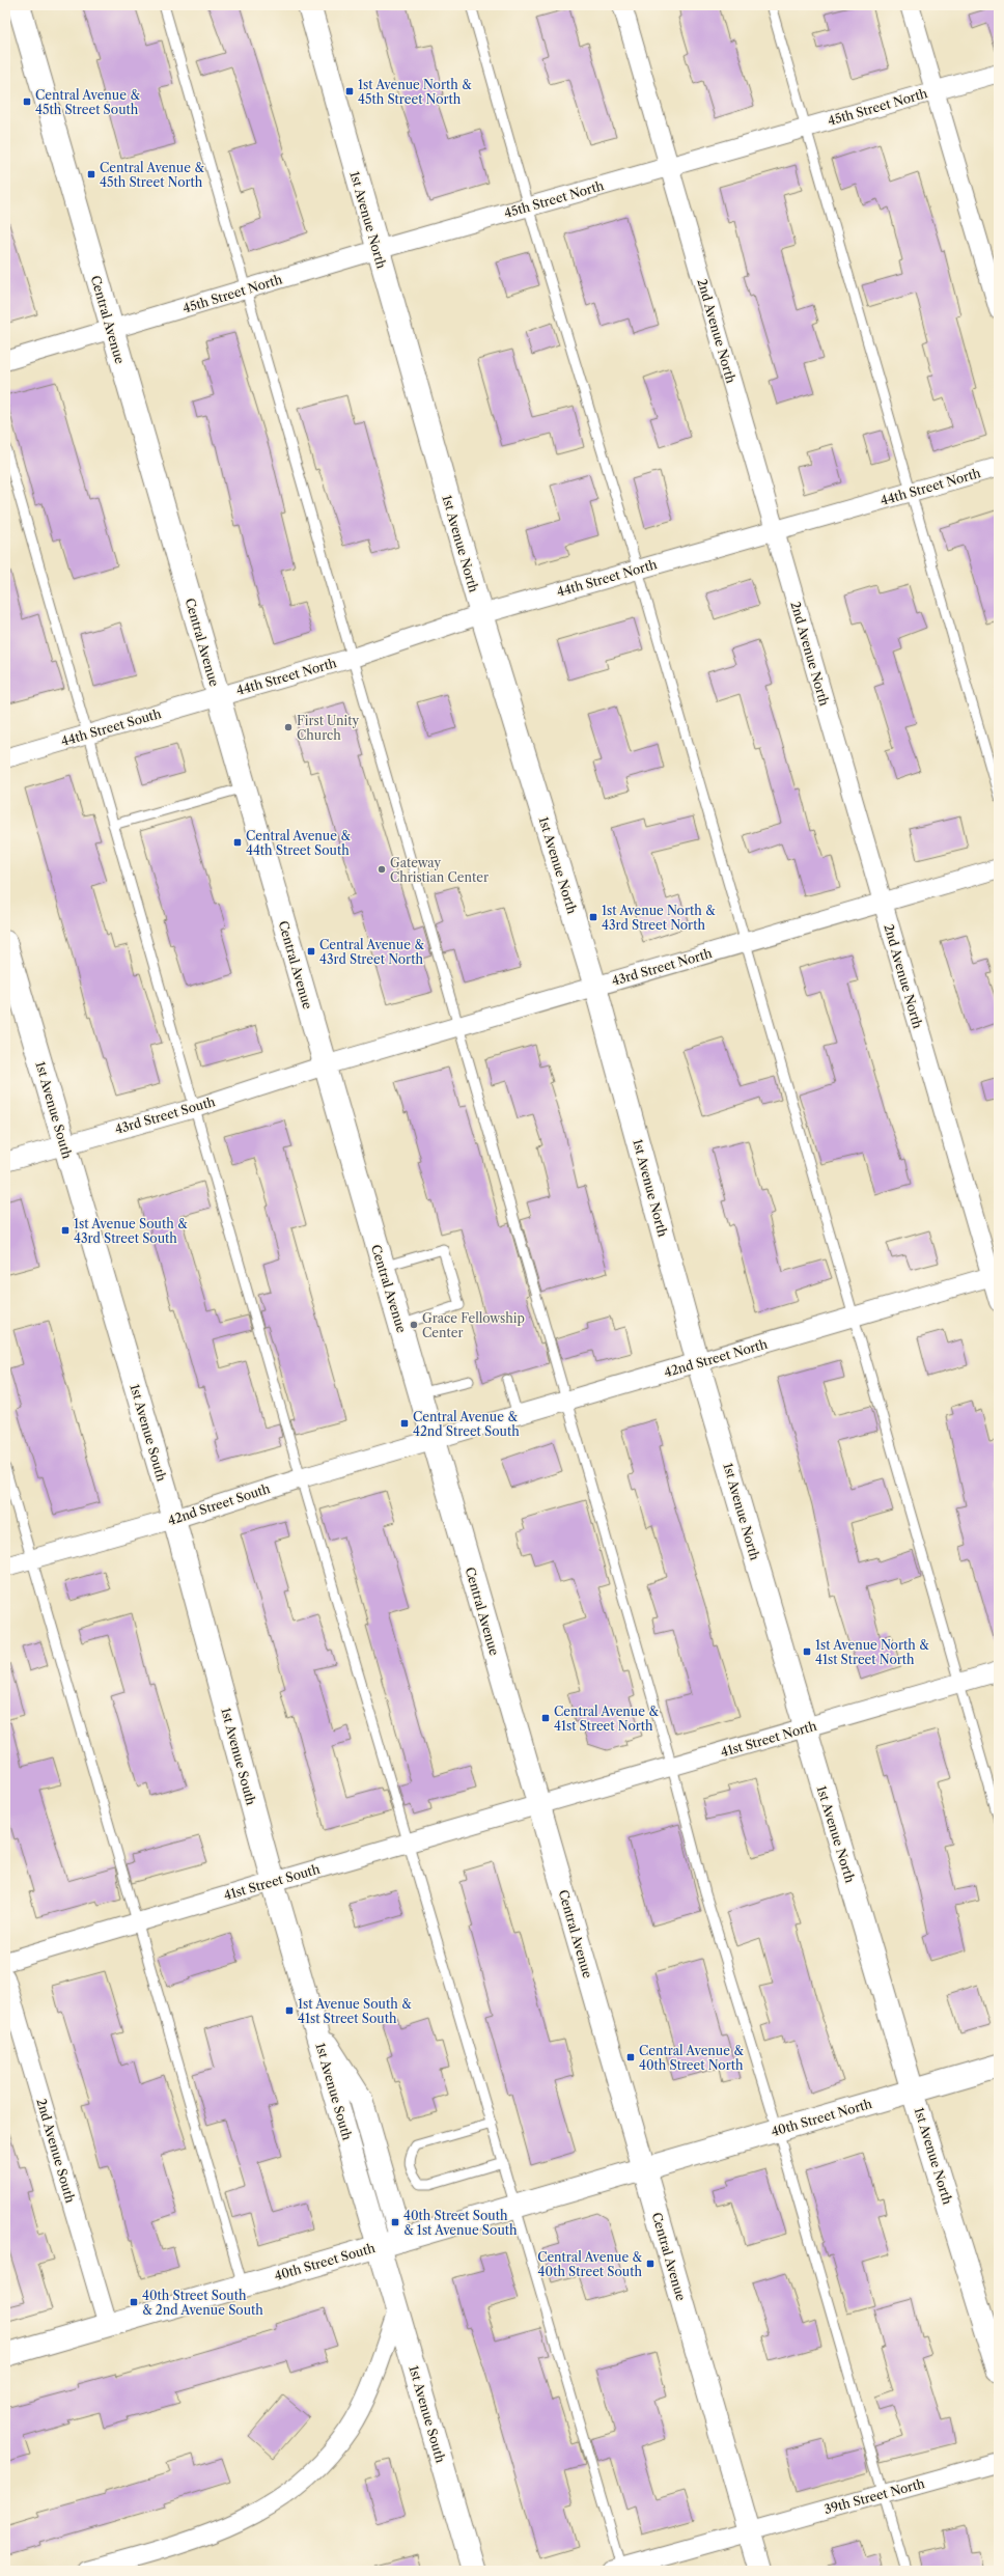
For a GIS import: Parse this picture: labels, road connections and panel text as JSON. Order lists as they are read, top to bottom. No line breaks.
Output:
{"streets":{"main road":["1st Avenue North","Central Avenue","1st Avenue South","40th Street North","40th Street South"],"street":["45th Street North","2nd Avenue North","44th Street North","44th Street South","43rd Street North","43rd Street South","42nd Street North","42nd Street South","41st Street North","41st Street South","2nd Avenue South","39th Street North"]},"crossings":[["45th Street North","1st Avenue North"],["45th Street North","Central Avenue"],["45th Street North","2nd Avenue North"],["1st Avenue North","44th Street North"],["1st Avenue North","43rd Street North"],["1st Avenue North","42nd Street North"],["1st Avenue North","41st Street North"],["1st Avenue North","40th Street North"],["Central Avenue","44th Street North"],["Central Avenue","44th Street South"],["Central Avenue","43rd Street North"],["Central Avenue","43rd Street South"],["Central Avenue","42nd Street North"],["Central Avenue","42nd Street South"],["Central Avenue","41st Street North"],["Central Avenue","41st Street South"],["Central Avenue","40th Street North"],["Central Avenue","40th Street South"],["Central Avenue","39th Street North"],["2nd Avenue North","44th Street North"],["2nd Avenue North","43rd Street North"],["2nd Avenue North","42nd Street North"],["44th Street North","44th Street South"],["43rd Street North","43rd Street South"],["1st Avenue South","43rd Street South"],["1st Avenue South","42nd Street South"],["1st Avenue South","41st Street South"],["1st Avenue South","40th Street South"],["42nd Street North","42nd Street South"],["41st Street North","41st Street South"],["40th Street North","40th Street South"],["2nd Avenue South","40th Street South"]],"places":{"transit":["1st Avenue North & 45th Street North","Central Avenue & 45th Street South","Central Avenue & 45th Street North","Central Avenue & 44th Street South","1st Avenue North & 43rd Street North","Central Avenue & 43rd Street North","1st Avenue South & 43rd Street South","Central Avenue & 42nd Street South","1st Avenue North & 41st Street North","Central Avenue & 41st Street North","1st Avenue South & 41st Street South","Central Avenue & 40th Street North","40th Street South & 1st Avenue South","Central Avenue & 40th Street South","40th Street South & 2nd Avenue South"],"other":["First Unity Church","Gateway Christian Center","Grace Fellowship Center"]}}
